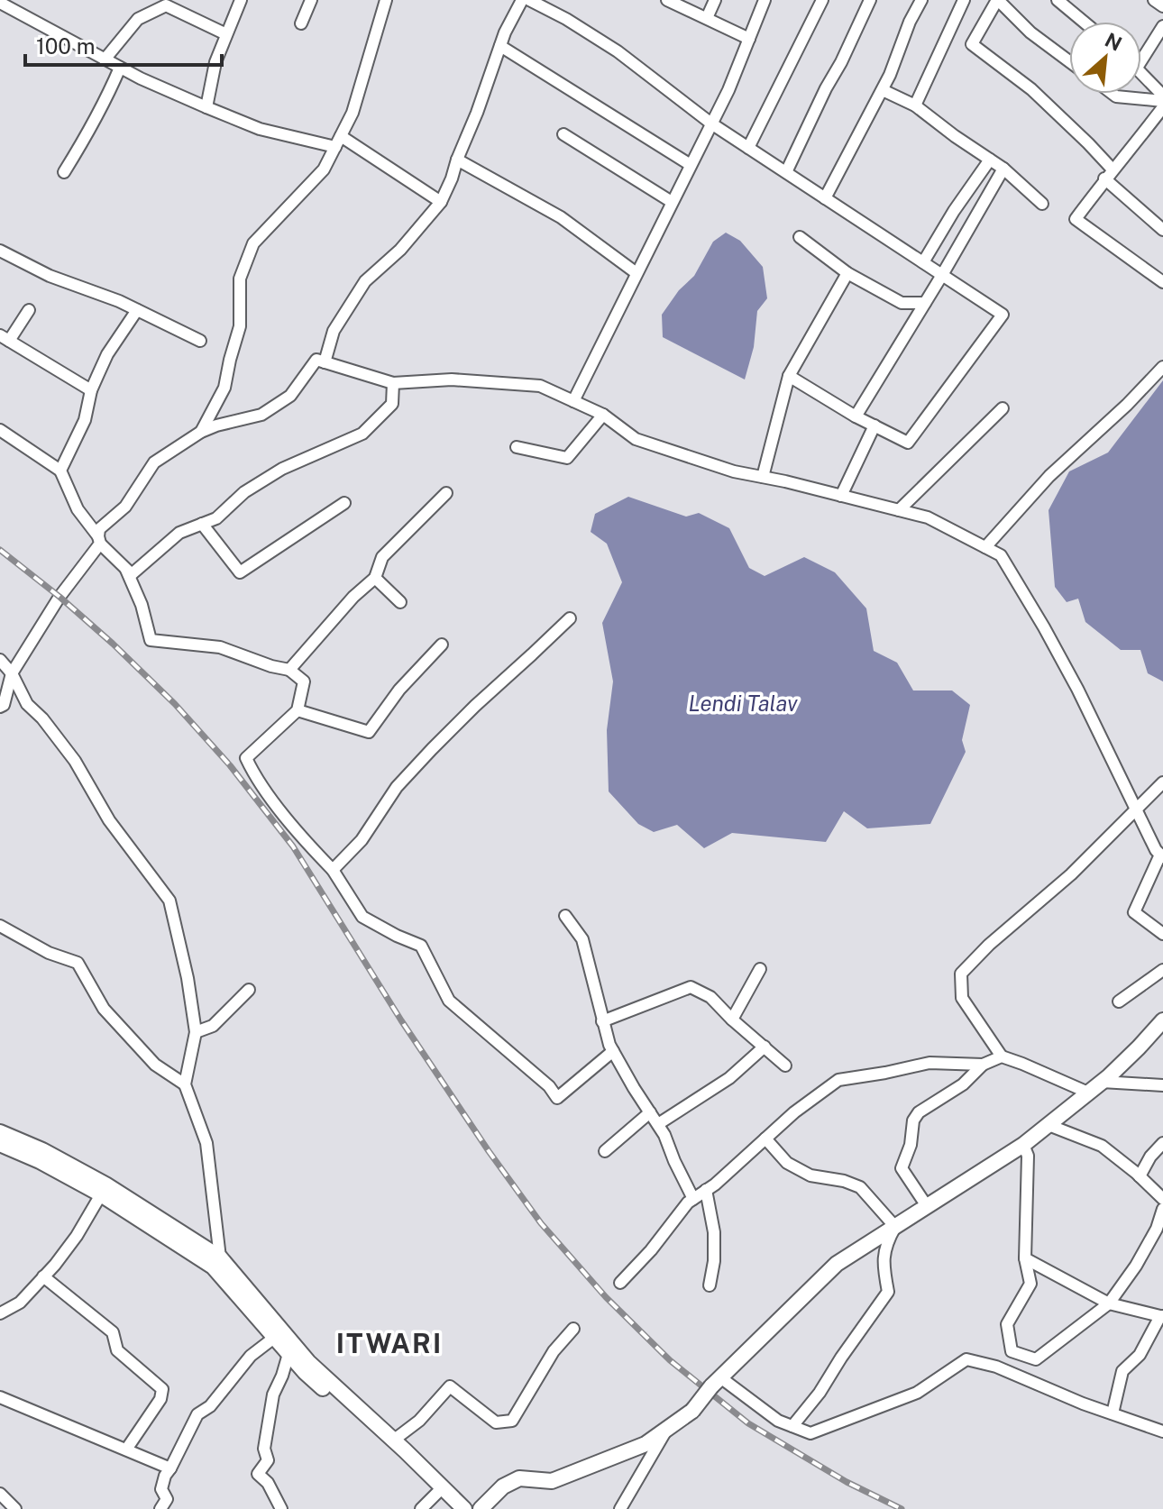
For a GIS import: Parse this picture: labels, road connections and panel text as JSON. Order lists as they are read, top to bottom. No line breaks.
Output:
{"districts":["ITWARI"],"water":["Lendi Talav"],"scale_bar":"100 m","north":"top right"}
